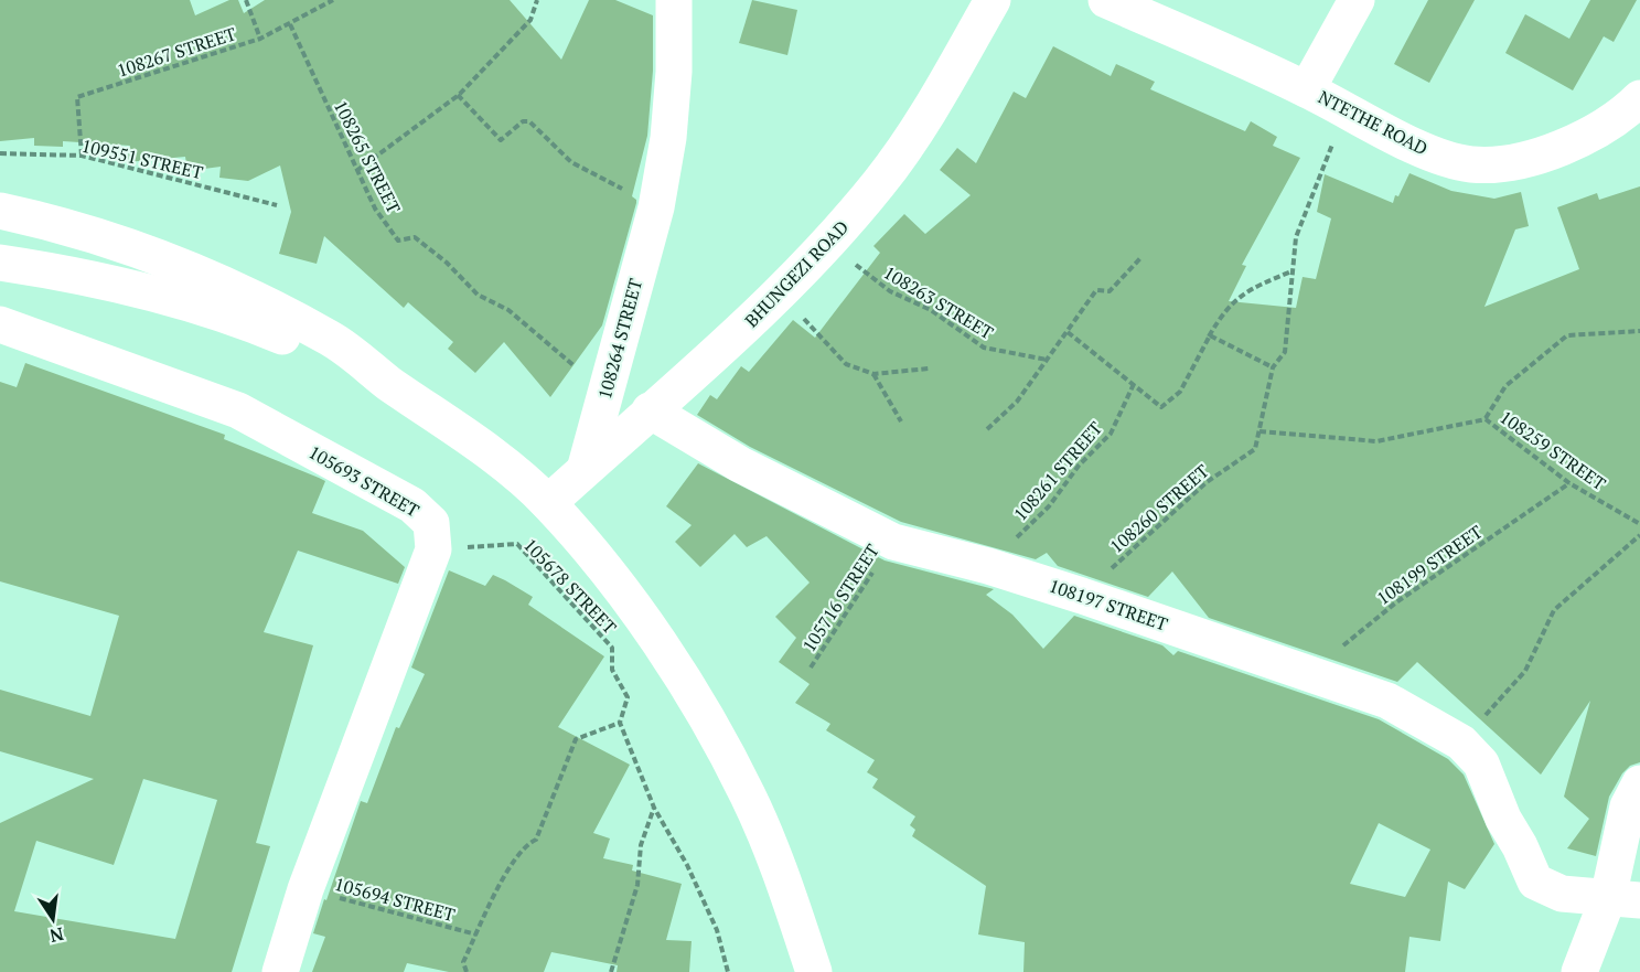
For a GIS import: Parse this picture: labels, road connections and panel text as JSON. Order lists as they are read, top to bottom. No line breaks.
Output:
{"streets":{"street":["NTETHE ROAD","BHUNGEZI ROAD","108264 STREET","105693 STREET","108197 STREET"],"path":["108267 STREET","108265 STREET","109551 STREET","108263 STREET","108259 STREET","108261 STREET","108260 STREET","108199 STREET","105678 STREET","105716 STREET","105694 STREET"]},"crossings":[["108267 STREET","108265 STREET"],["108267 STREET","109551 STREET"],["NTETHE ROAD","108260 STREET"],["108265 STREET","108264 STREET"],["BHUNGEZI ROAD","108263 STREET"],["BHUNGEZI ROAD","108264 STREET"],["BHUNGEZI ROAD","108197 STREET"],["108259 STREET","108260 STREET"],["108259 STREET","108199 STREET"],["108261 STREET","108197 STREET"],["105693 STREET","105678 STREET"],["108260 STREET","108197 STREET"],["108199 STREET","108197 STREET"],["105716 STREET","108197 STREET"]],"north":"bottom"}
